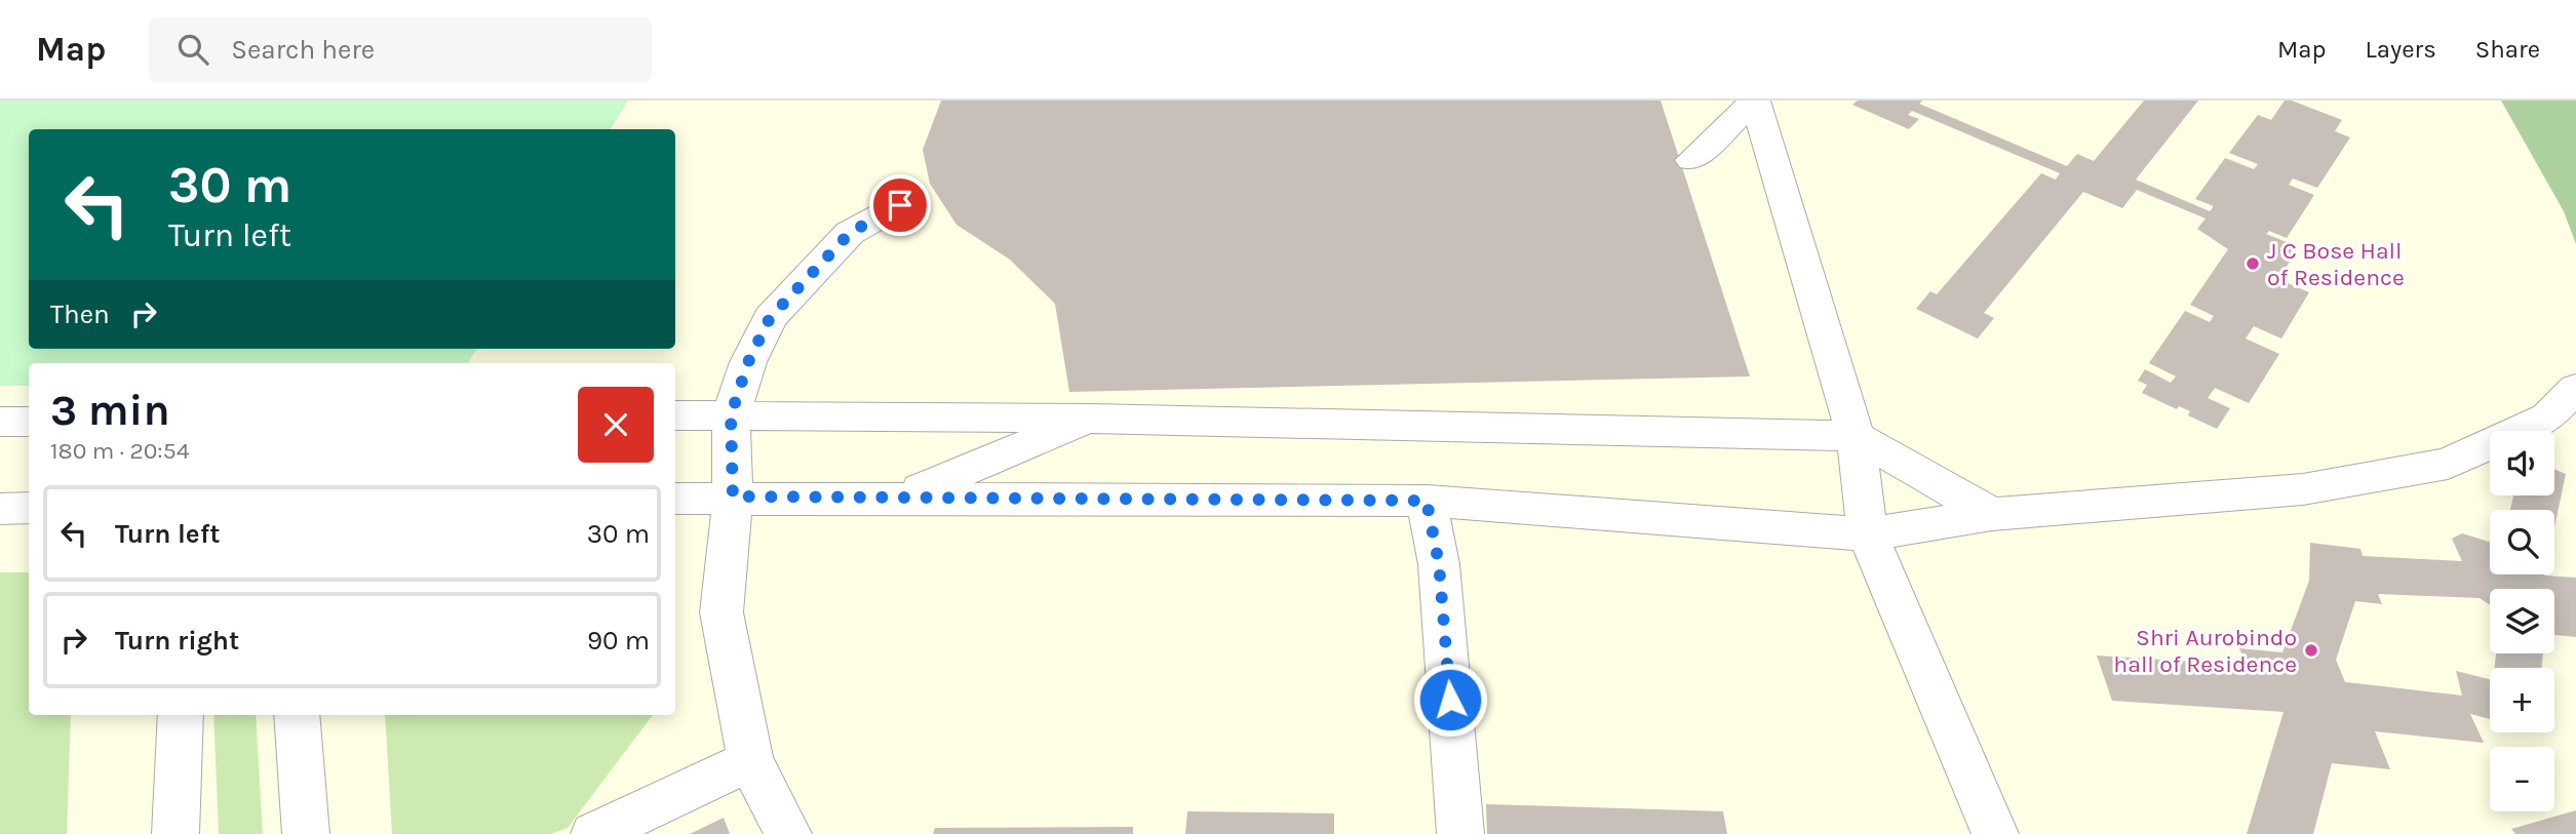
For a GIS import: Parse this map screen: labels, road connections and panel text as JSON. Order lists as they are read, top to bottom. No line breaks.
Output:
{"places":["J C Bose Hall of Residence","Shri Aurobindo hall of Residence"],"page":{"header":"Map","search":"Search here","nav":["Map","Layers","Share"],"turn":["30 m","Turn left"],"then":"Then","heading":["3 min","180 m · 20:54"],"map_buttons":["+","−"],"list":[{"name":"Turn left","value":"30 m"},{"name":"Turn right","value":"90 m"}]}}
